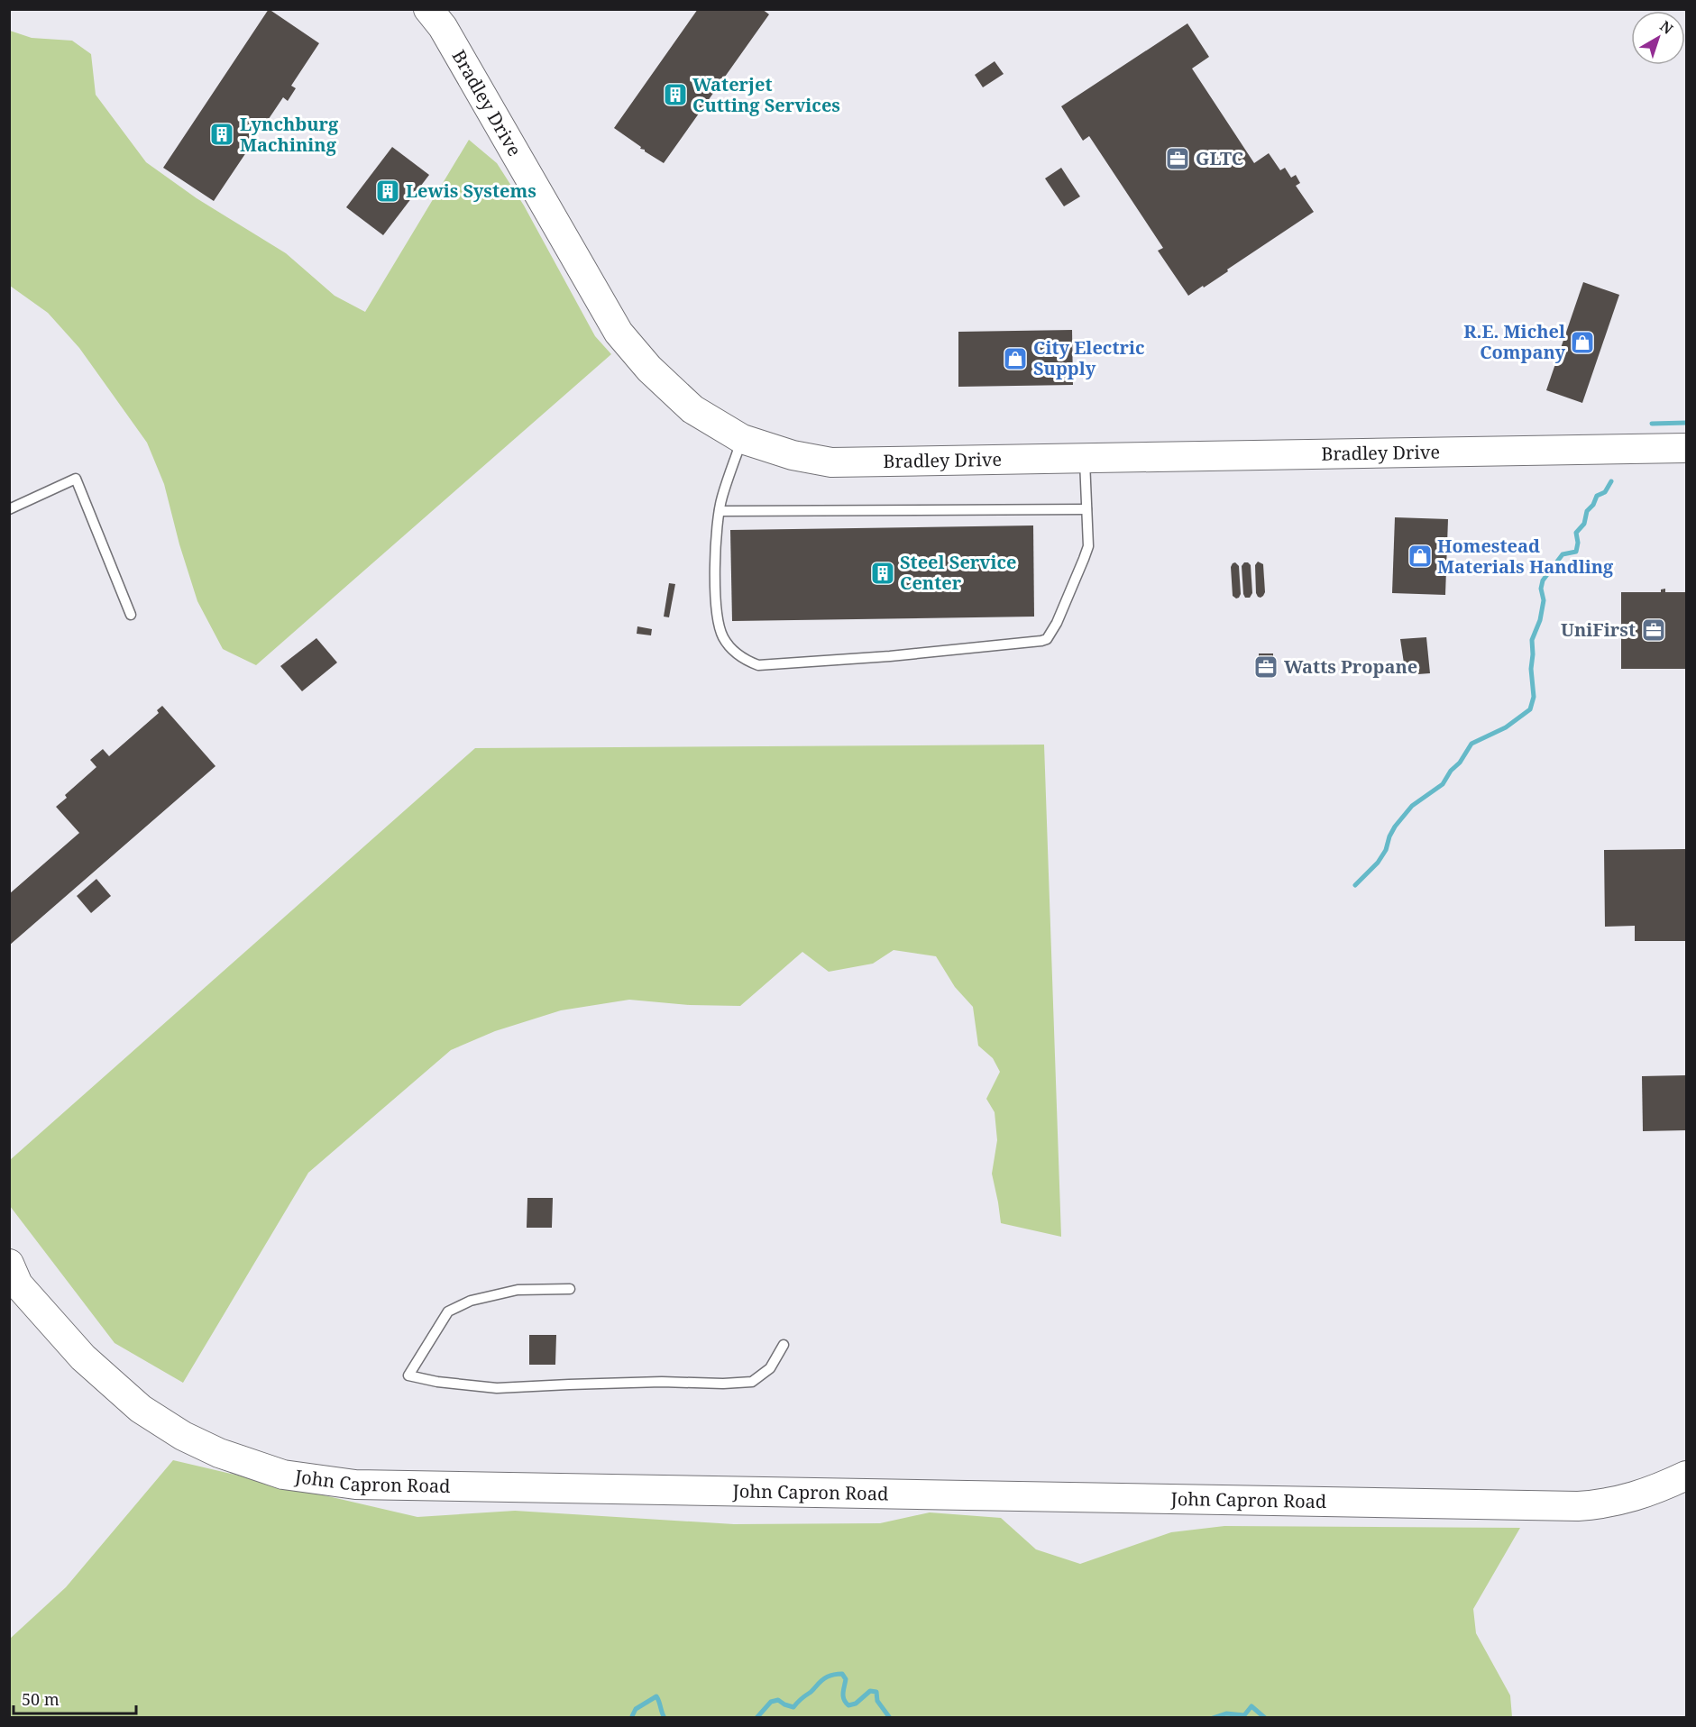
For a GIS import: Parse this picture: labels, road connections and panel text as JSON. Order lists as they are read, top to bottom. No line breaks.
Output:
{"streets":{"street":["Bradley Drive","John Capron Road"]},"places":{"building":["Waterjet Cutting Services","Lynchburg Machining","Lewis Systems","Steel Service Center"],"office":["GLTC","UniFirst","Watts Propane"],"shop":["R.E. Michel Company","City Electric Supply","Homestead Materials Handling"]},"scale_bar":"50 m","north":"top right"}
